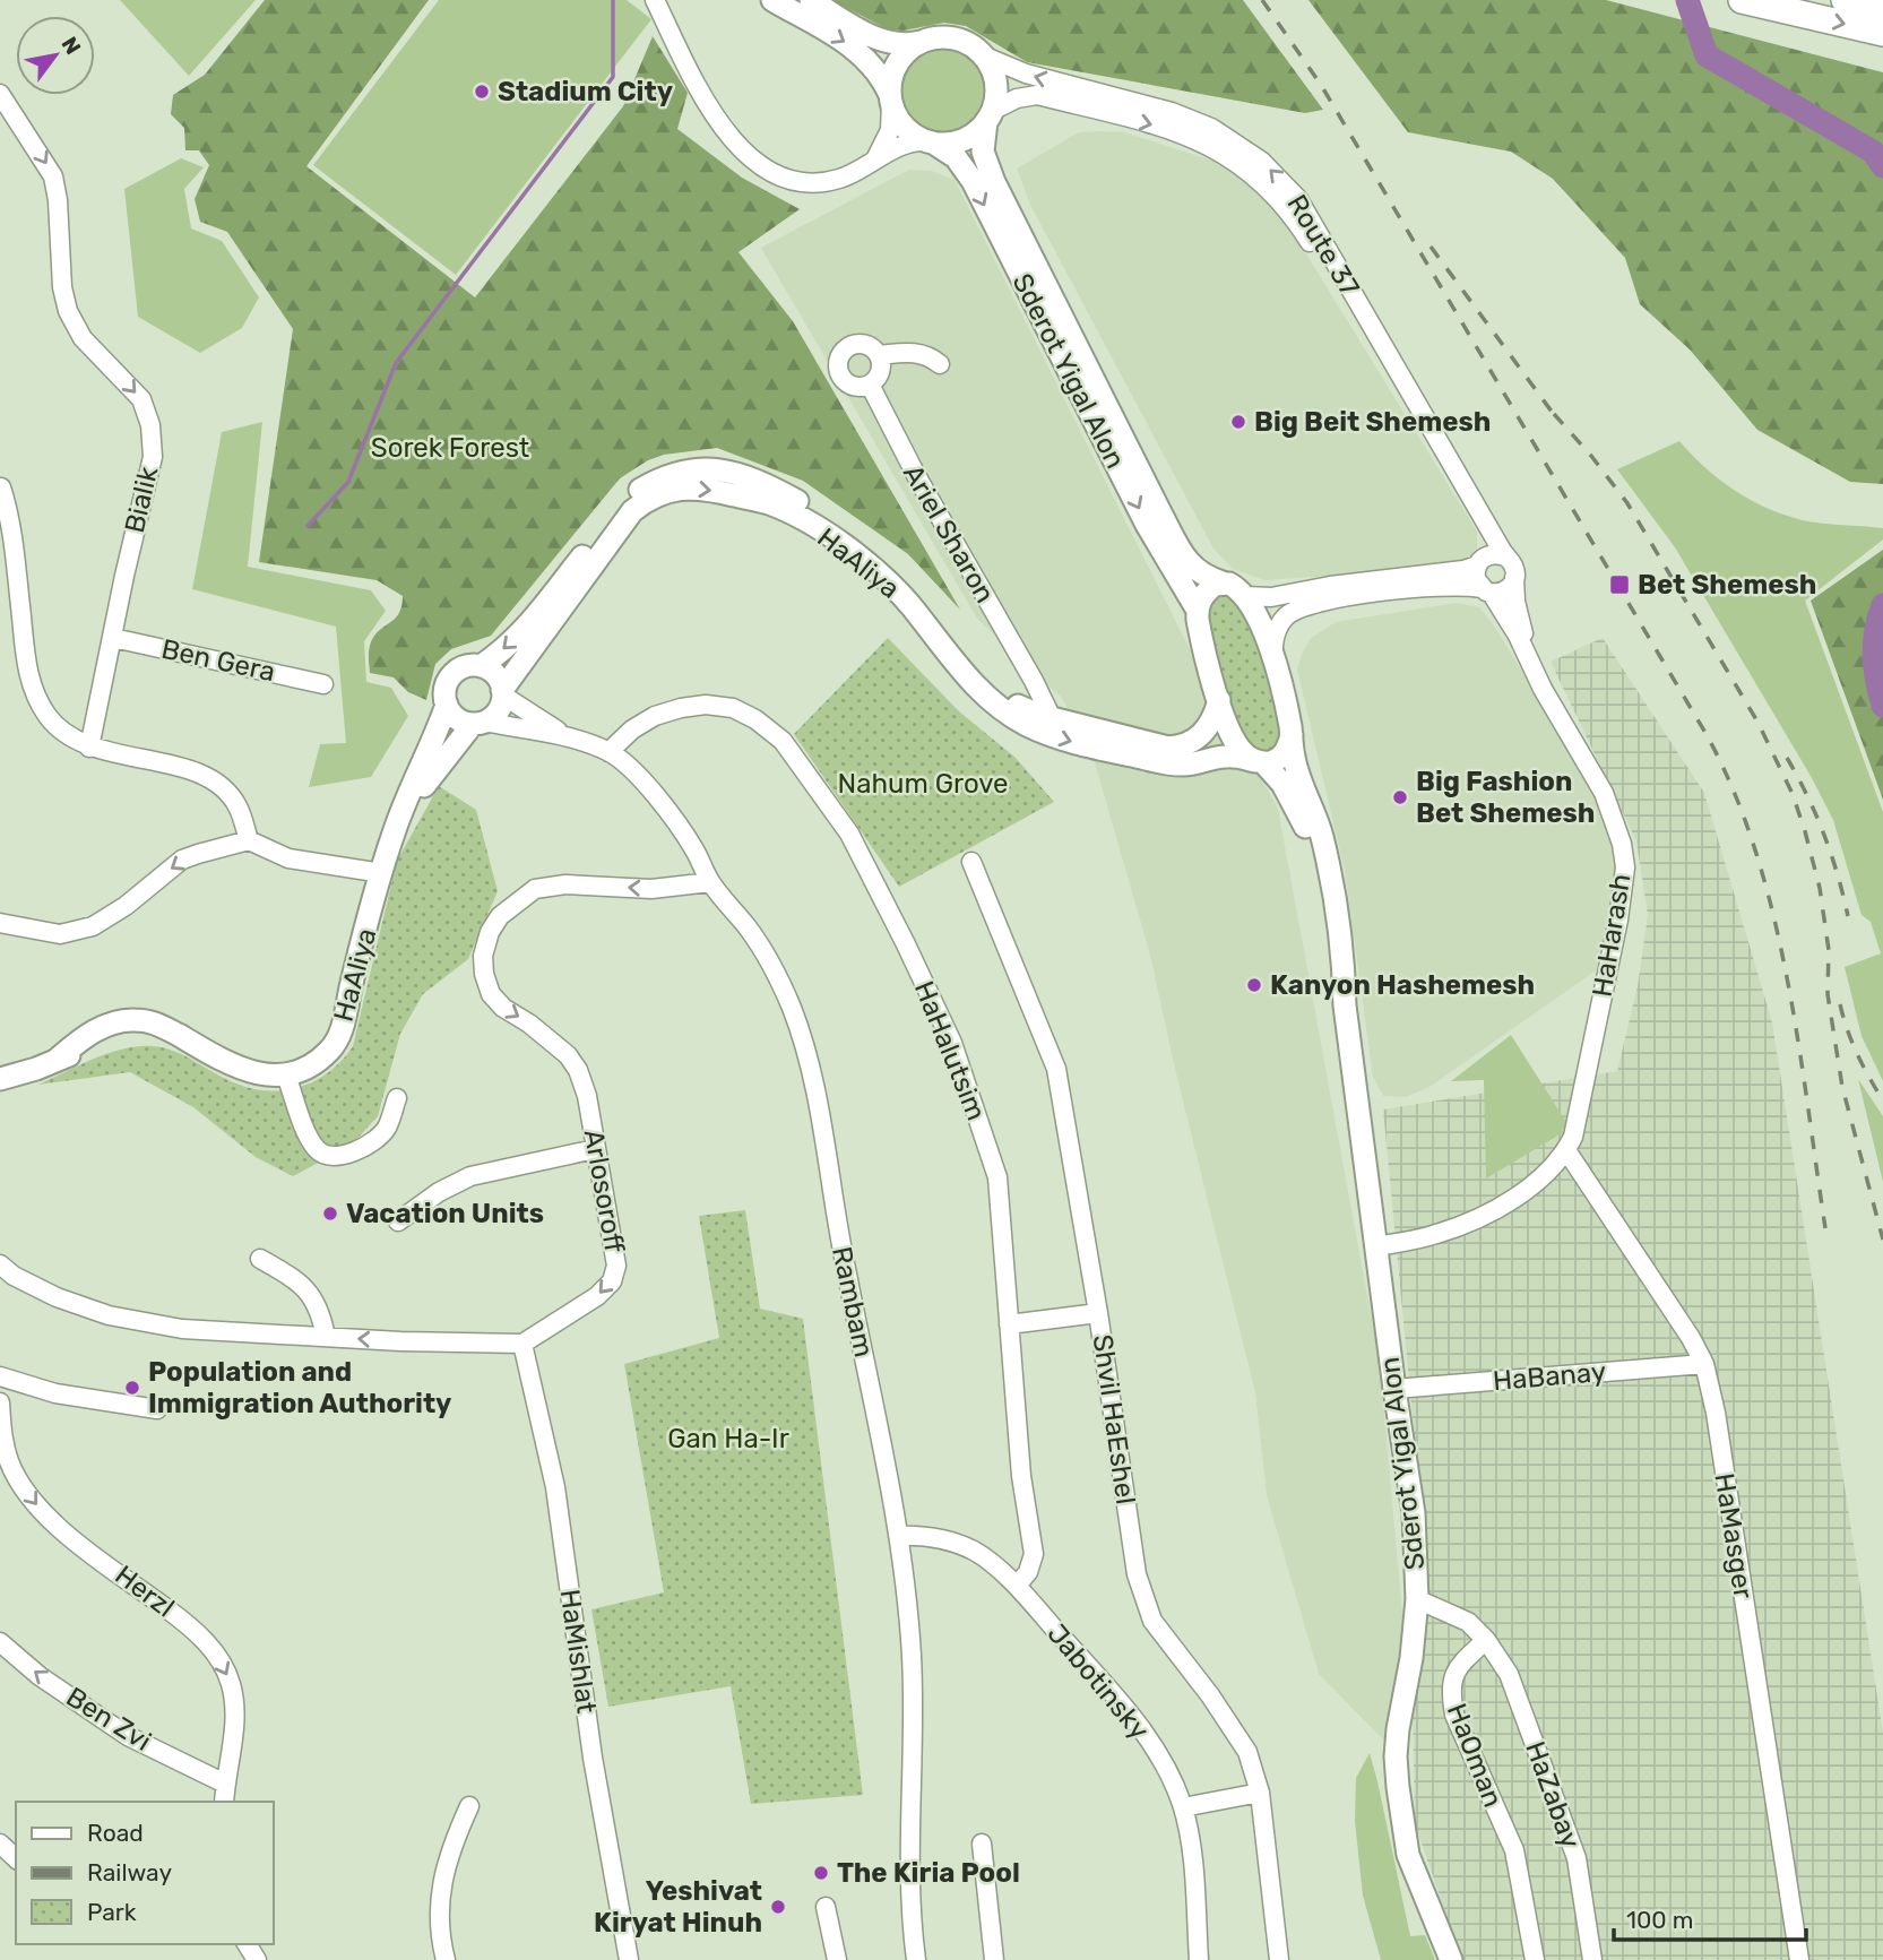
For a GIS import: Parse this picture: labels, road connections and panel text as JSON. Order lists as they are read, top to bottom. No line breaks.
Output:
{"streets":{"main road":["Sderot Yigal Alon","HaAliya"],"street":["Route 37","Bialik","Ariel Sharon","Ben Gera","HaHarash","HaHalutsim","Arlosoroff","Rambam","HaBanay","Shvil HaEshel","HaMasger","Herzl","HaMishlat","Jabotinsky","Ben Zvi","HaOman","HaZabay"]},"crossings":[["Route 37","Sderot Yigal Alon"],["Route 37","HaHarash"],["Sderot Yigal Alon","HaAliya"],["Sderot Yigal Alon","HaBanay"],["Bialik","Ben Gera"],["Ariel Sharon","HaAliya"],["HaAliya","Rambam"],["HaHarash","HaMasger"],["HaHalutsim","Rambam"],["HaHalutsim","Jabotinsky"],["Arlosoroff","Rambam"],["Arlosoroff","HaMishlat"],["Rambam","Jabotinsky"],["HaBanay","HaMasger"],["Herzl","Ben Zvi"],["HaOman","HaZabay"]],"one_way":["Bialik","Herzl","Ben Zvi"],"parks":["Sorek Forest","Nahum Grove","Gan Ha-Ir"],"places":{"other":["Stadium City","Big Beit Shemesh","Big Fashion Bet Shemesh","Kanyon Hashemesh","Vacation Units","Population and Immigration Authority","The Kiria Pool","Yeshivat Kiryat Hinuh"],"transit":["Bet Shemesh"]},"legend":["Road","Railway","Park"],"scale_bar":"100 m","north":"top right"}
